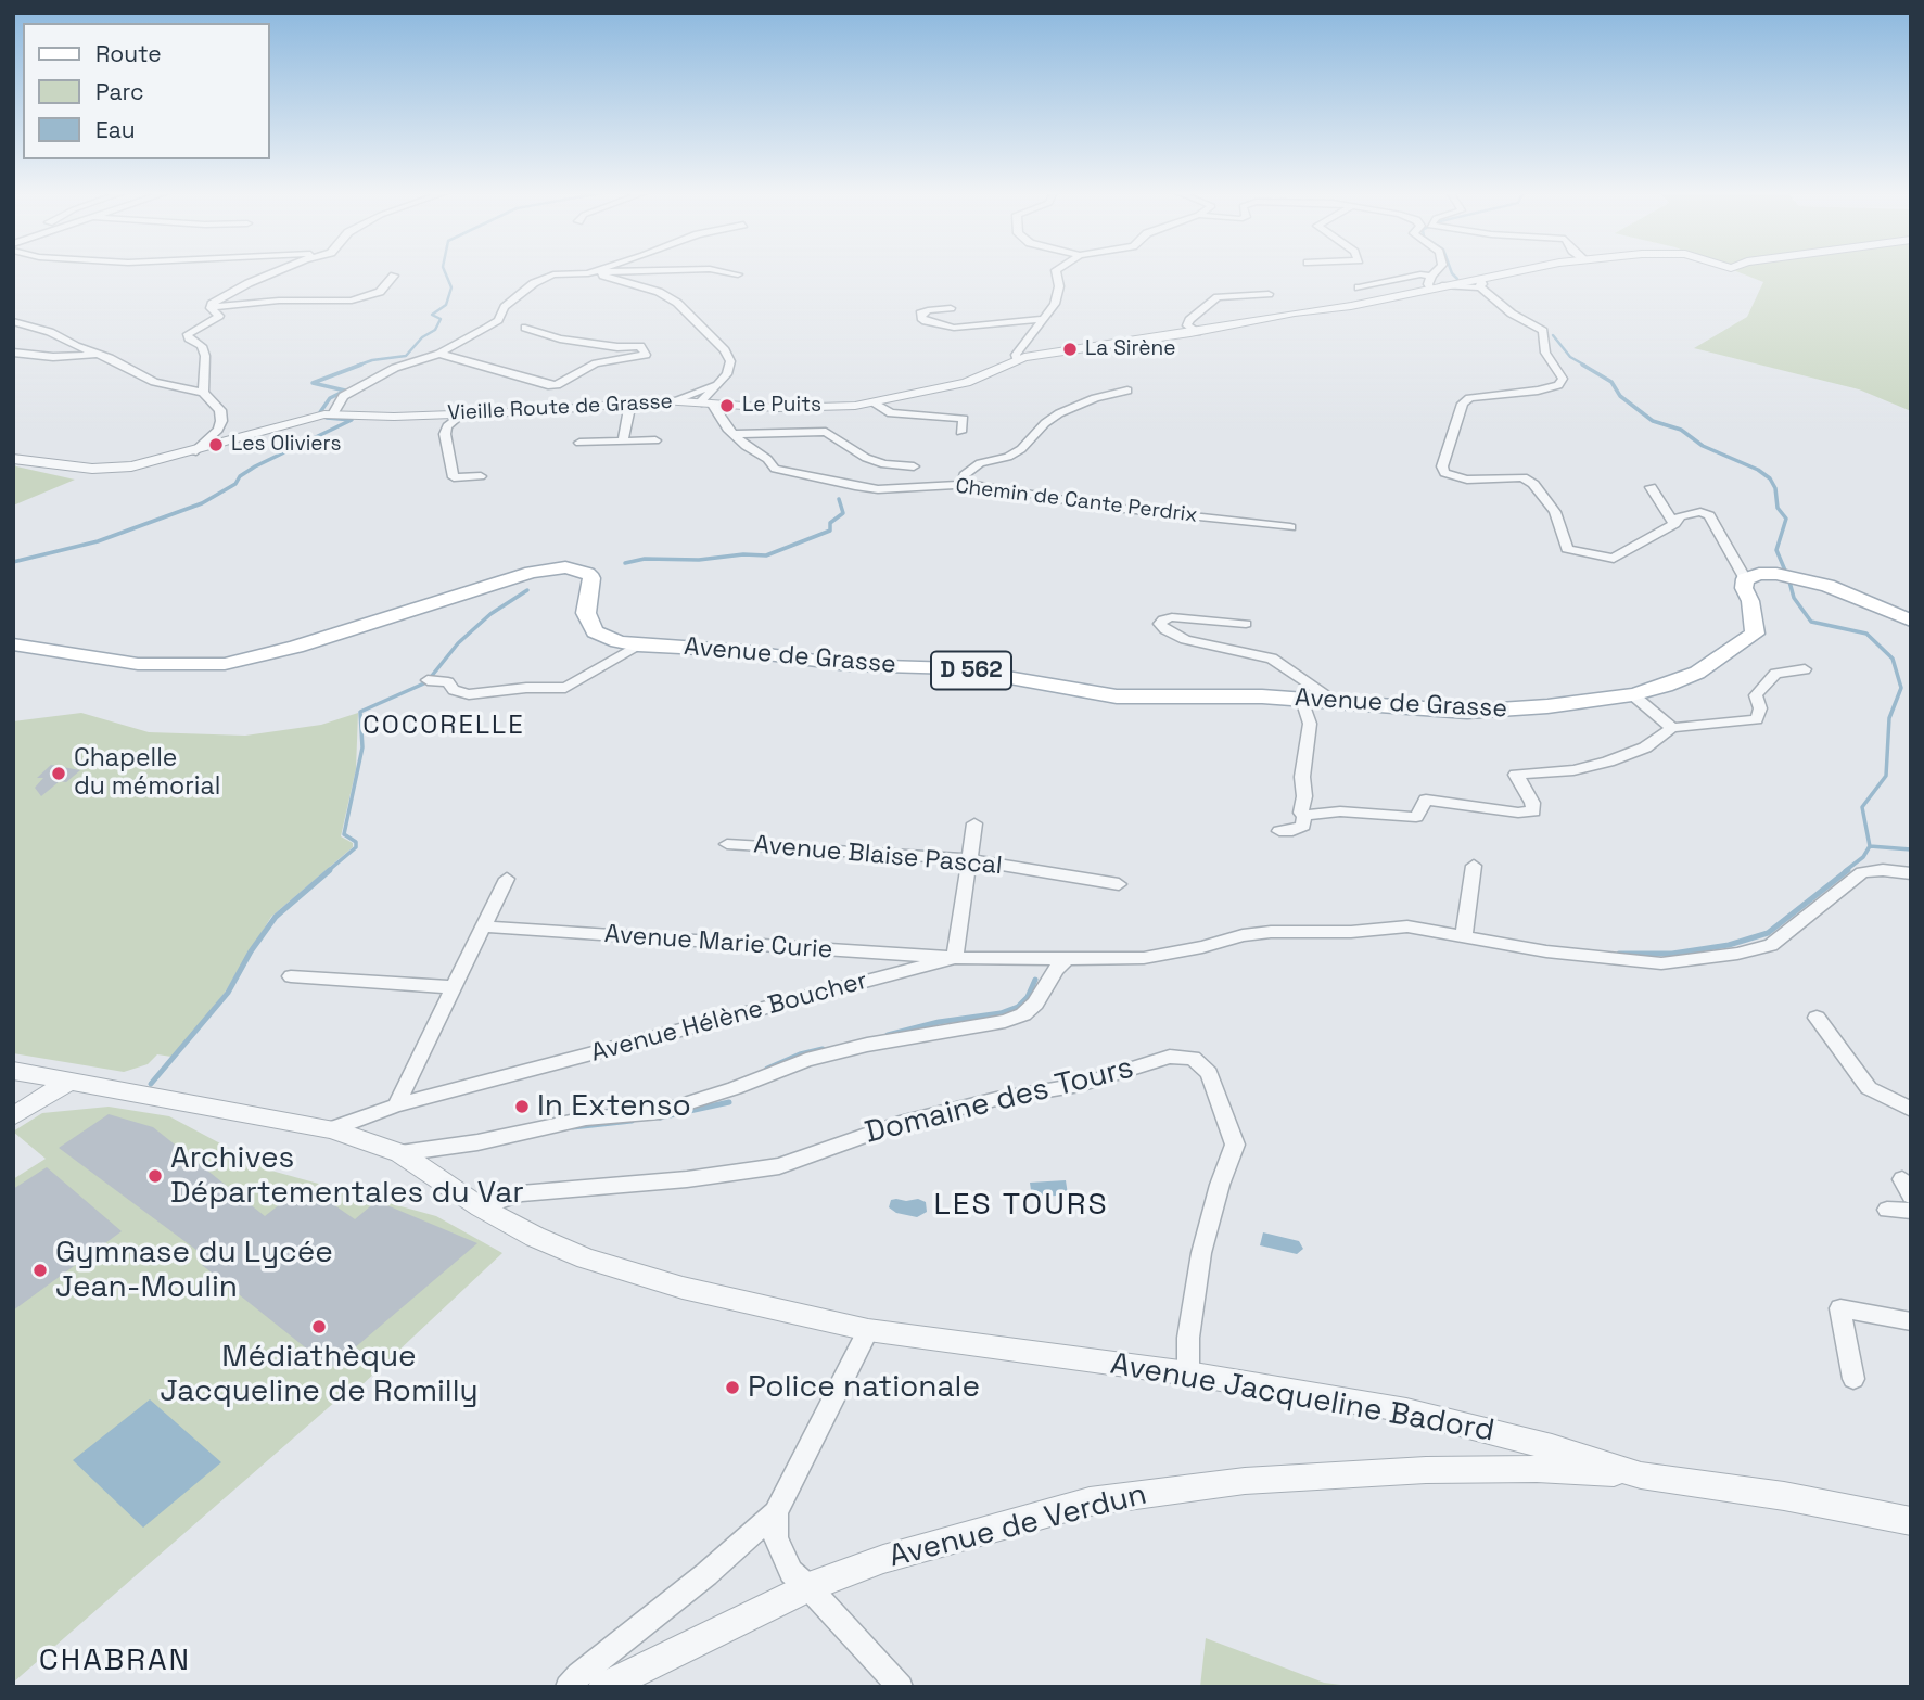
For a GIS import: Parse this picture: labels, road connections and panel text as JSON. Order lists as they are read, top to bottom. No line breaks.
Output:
{"streets":{"main road":["Avenue de Grasse","D 562"],"street":["Vieille Route de Grasse","Chemin de Cante Perdrix","Avenue Blaise Pascal","Avenue Marie Curie","Avenue Hélène Boucher","Domaine des Tours","Avenue Jacqueline Badord","Avenue de Verdun"]},"crossings":[["Vieille Route de Grasse","Chemin de Cante Perdrix"],["Avenue Marie Curie","Avenue Hélène Boucher"],["Avenue Hélène Boucher","Avenue Jacqueline Badord"],["Domaine des Tours","Avenue Jacqueline Badord"],["Avenue Jacqueline Badord","Avenue de Verdun"]],"districts":["COCORELLE","LES TOURS","CHABRAN"],"places":["La Sirène","Le Puits","Les Oliviers","Chapelle du mémorial","In Extenso","Archives Départementales du Var","Gymnase du Lycée Jean-Moulin","Médiathèque Jacqueline de Romilly","Police nationale"],"legend":["Route","Parc","Eau"]}
